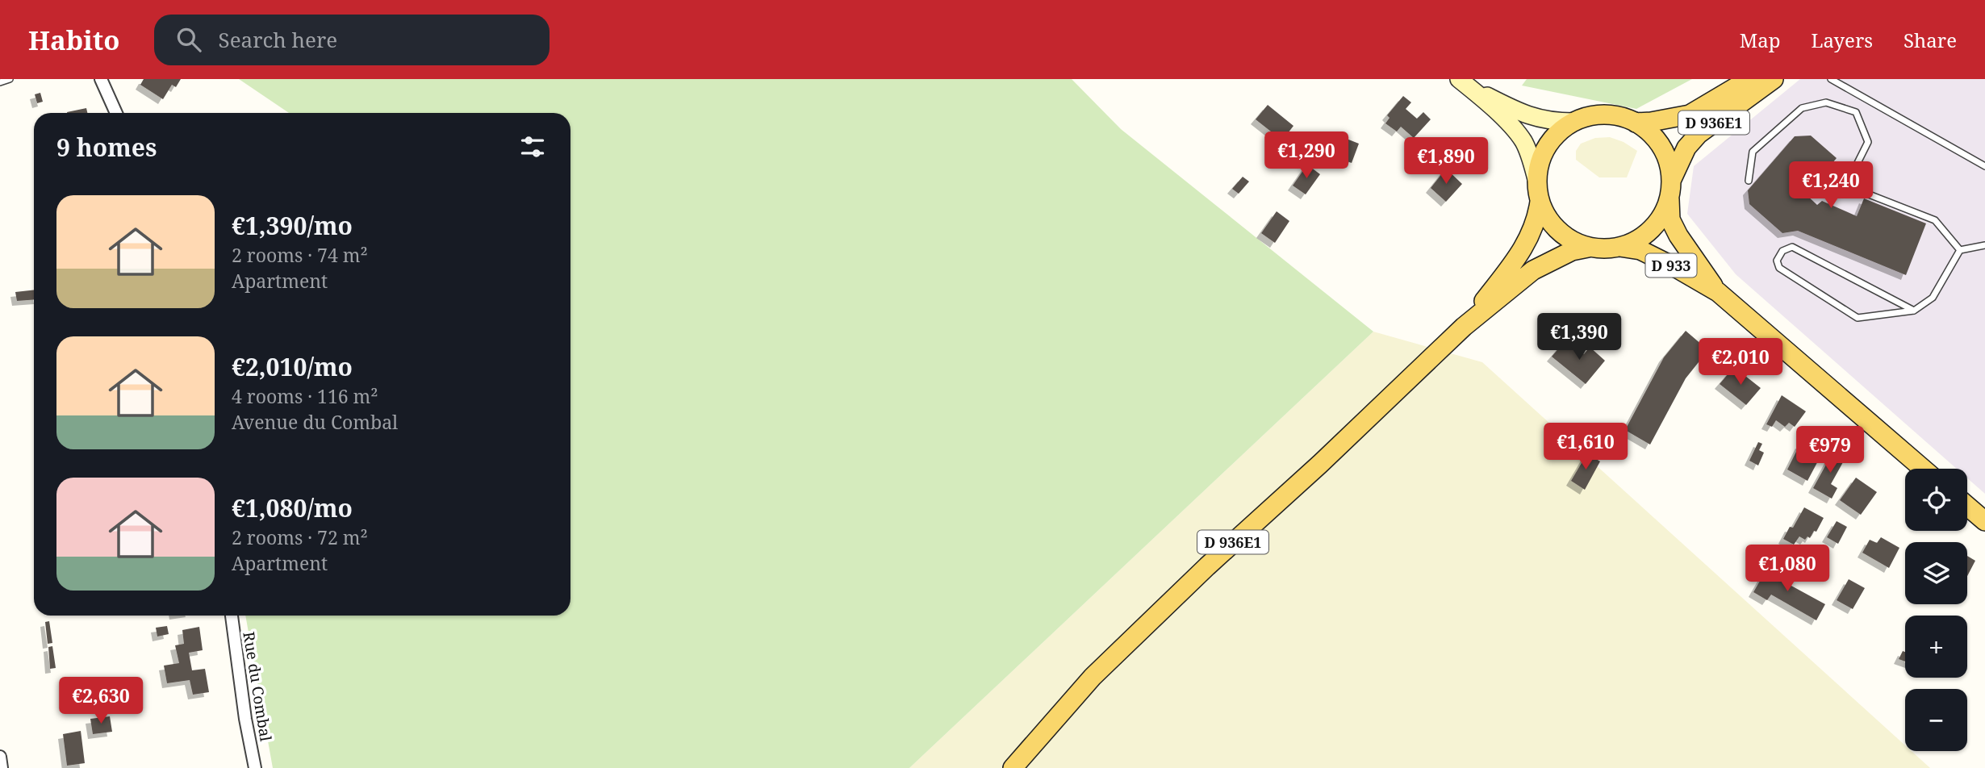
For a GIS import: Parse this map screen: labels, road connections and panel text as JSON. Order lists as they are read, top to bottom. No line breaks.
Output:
{"streets":{"main road":["D 936E1","D 933"],"street":["Rue du Combal"]},"crossings":[["D 936E1","D 933"]],"page":{"header":"Habito","search":"Search here","nav":["Map","Layers","Share"],"heading":"9 homes","price":["€1,290","€1,890","€1,240","€1,390","€2,010","€1,610","€979","€1,080","€2,630"],"list":[{"name":"€1,390/mo","note":"2 rooms · 74 m² · Apartment"},{"name":"€2,010/mo","note":"4 rooms · 116 m² · Avenue du Combal"},{"name":"€1,080/mo","note":"2 rooms · 72 m² · Apartment"}],"map_buttons":["+","−"]}}
